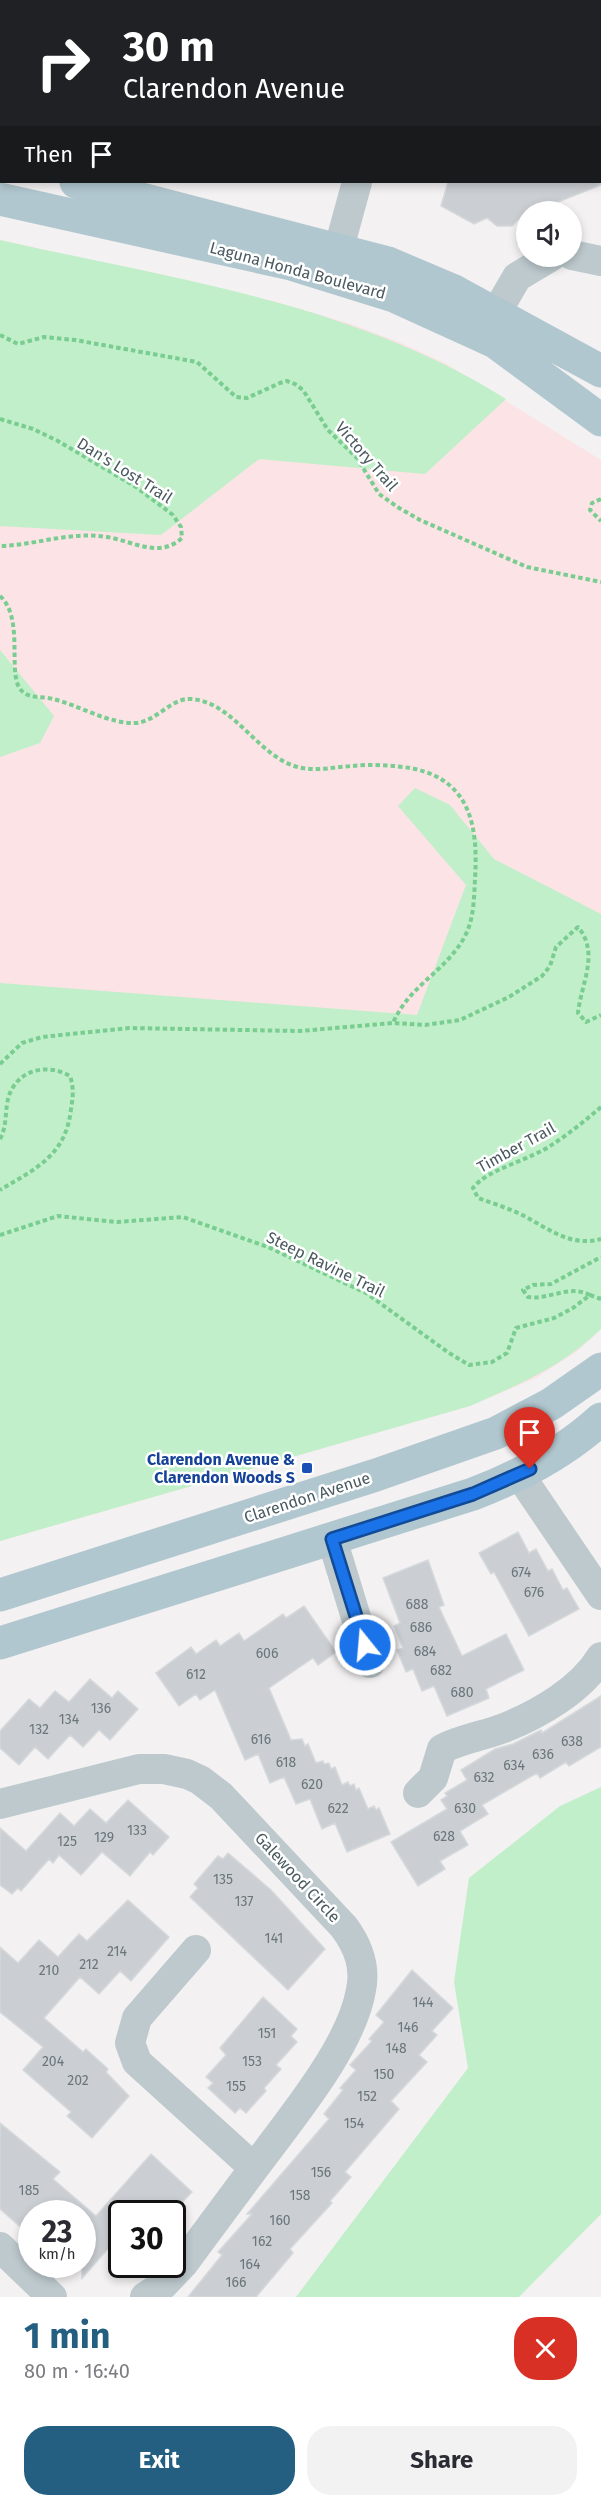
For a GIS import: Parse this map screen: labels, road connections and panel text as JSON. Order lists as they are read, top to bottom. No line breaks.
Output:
{"streets":{"main road":["Laguna Honda Boulevard","Clarendon Avenue"],"street":["Galewood Circle"],"path":["Victory Trail","Dan's Lost Trail","Timber Trail","Steep Ravine Trail"]},"places":{"transit":["Clarendon Avenue & Clarendon Woods S"]},"house_numbers":["674","676","688","686","684","606","682","612","680","136","134","132","616","638","636","618","634","632","620","622","630","133","628","129","125","135","137","141","214","212","210","144","146","151","148","204","153","150","202","155","152","154","156","185","158","160","162","164","166"],"page":{"turn":["30 m","Clarendon Avenue"],"then":"Then","speed":"23 km/h","limit":"30","heading":["1 min","80 m · 16:40"],"buttons":["Exit","Share"]}}
